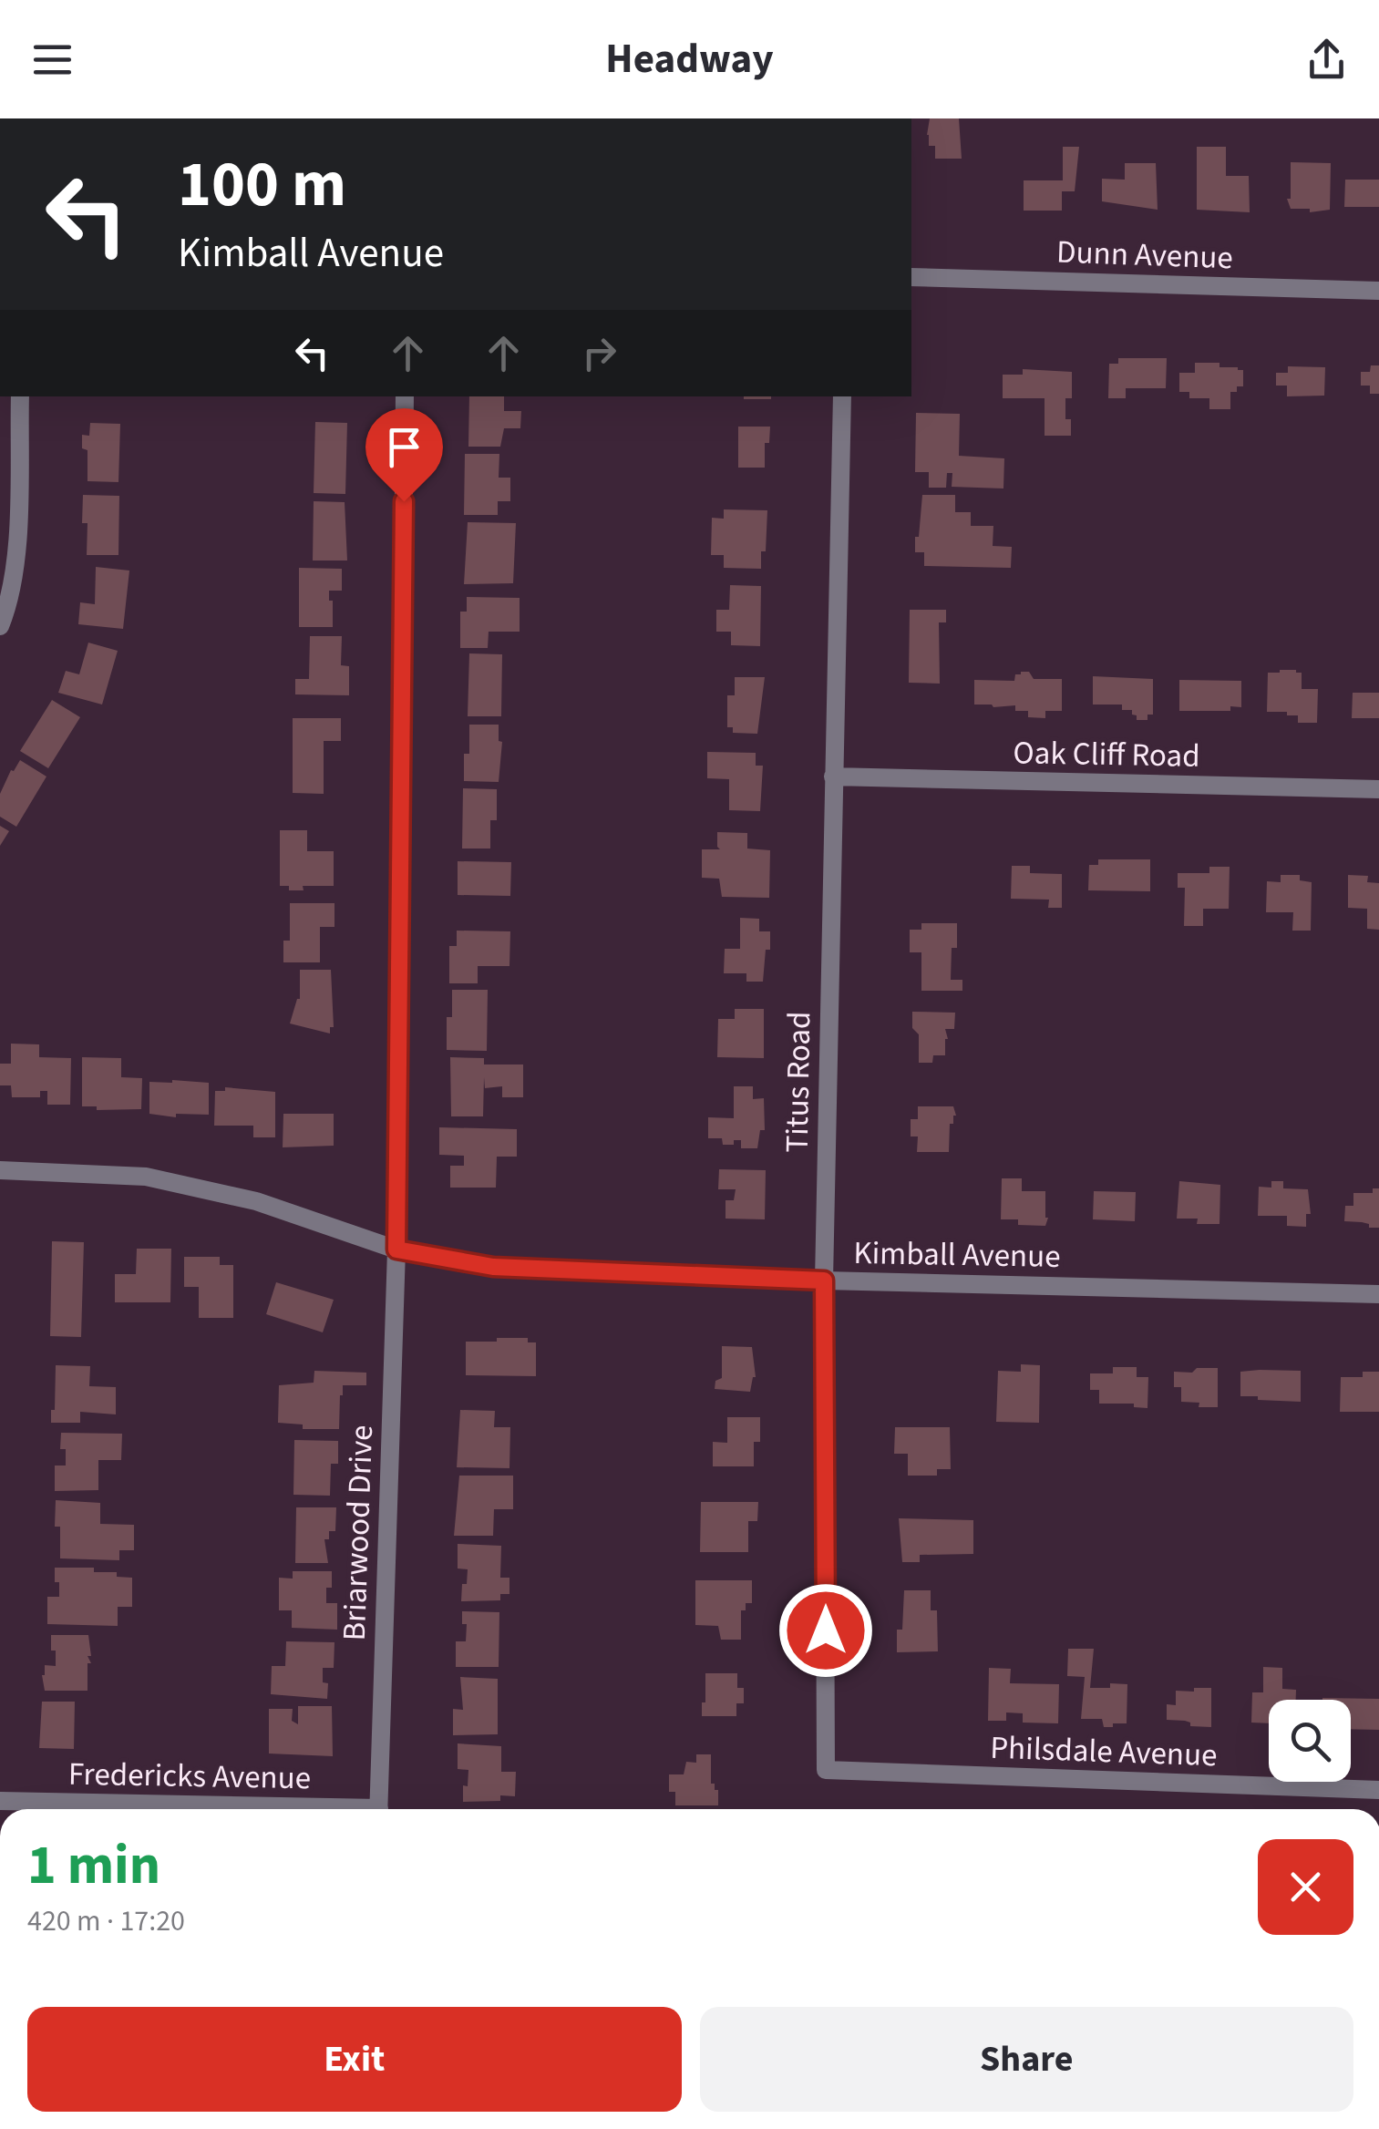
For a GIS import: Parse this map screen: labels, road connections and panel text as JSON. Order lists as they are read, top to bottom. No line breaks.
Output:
{"streets":{"street":["Dunn Avenue","Oak Cliff Road","Titus Road","Kimball Avenue","Briarwood Drive","Philsdale Avenue","Fredericks Avenue"]},"crossings":[["Oak Cliff Road","Titus Road"],["Titus Road","Kimball Avenue"],["Titus Road","Philsdale Avenue"],["Kimball Avenue","Briarwood Drive"]],"page":{"header":"Headway","turn":["100 m","Kimball Avenue"],"heading":["1 min","420 m · 17:20"],"buttons":["Exit","Share"]}}
